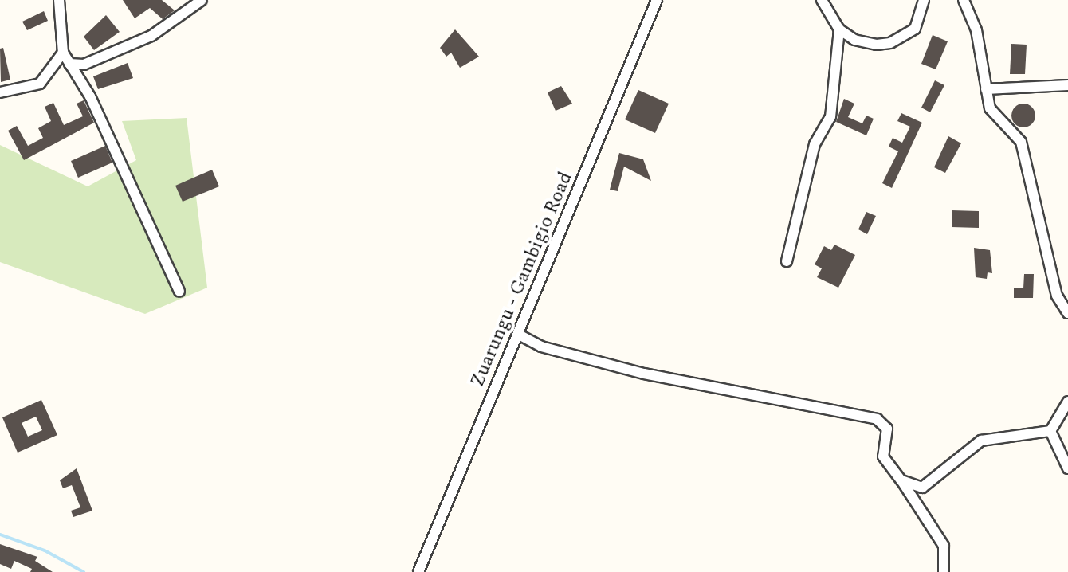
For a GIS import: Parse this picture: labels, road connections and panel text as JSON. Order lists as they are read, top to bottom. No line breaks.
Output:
{"streets":{"street":["Zuarungu - Gambigio Road"]}}
